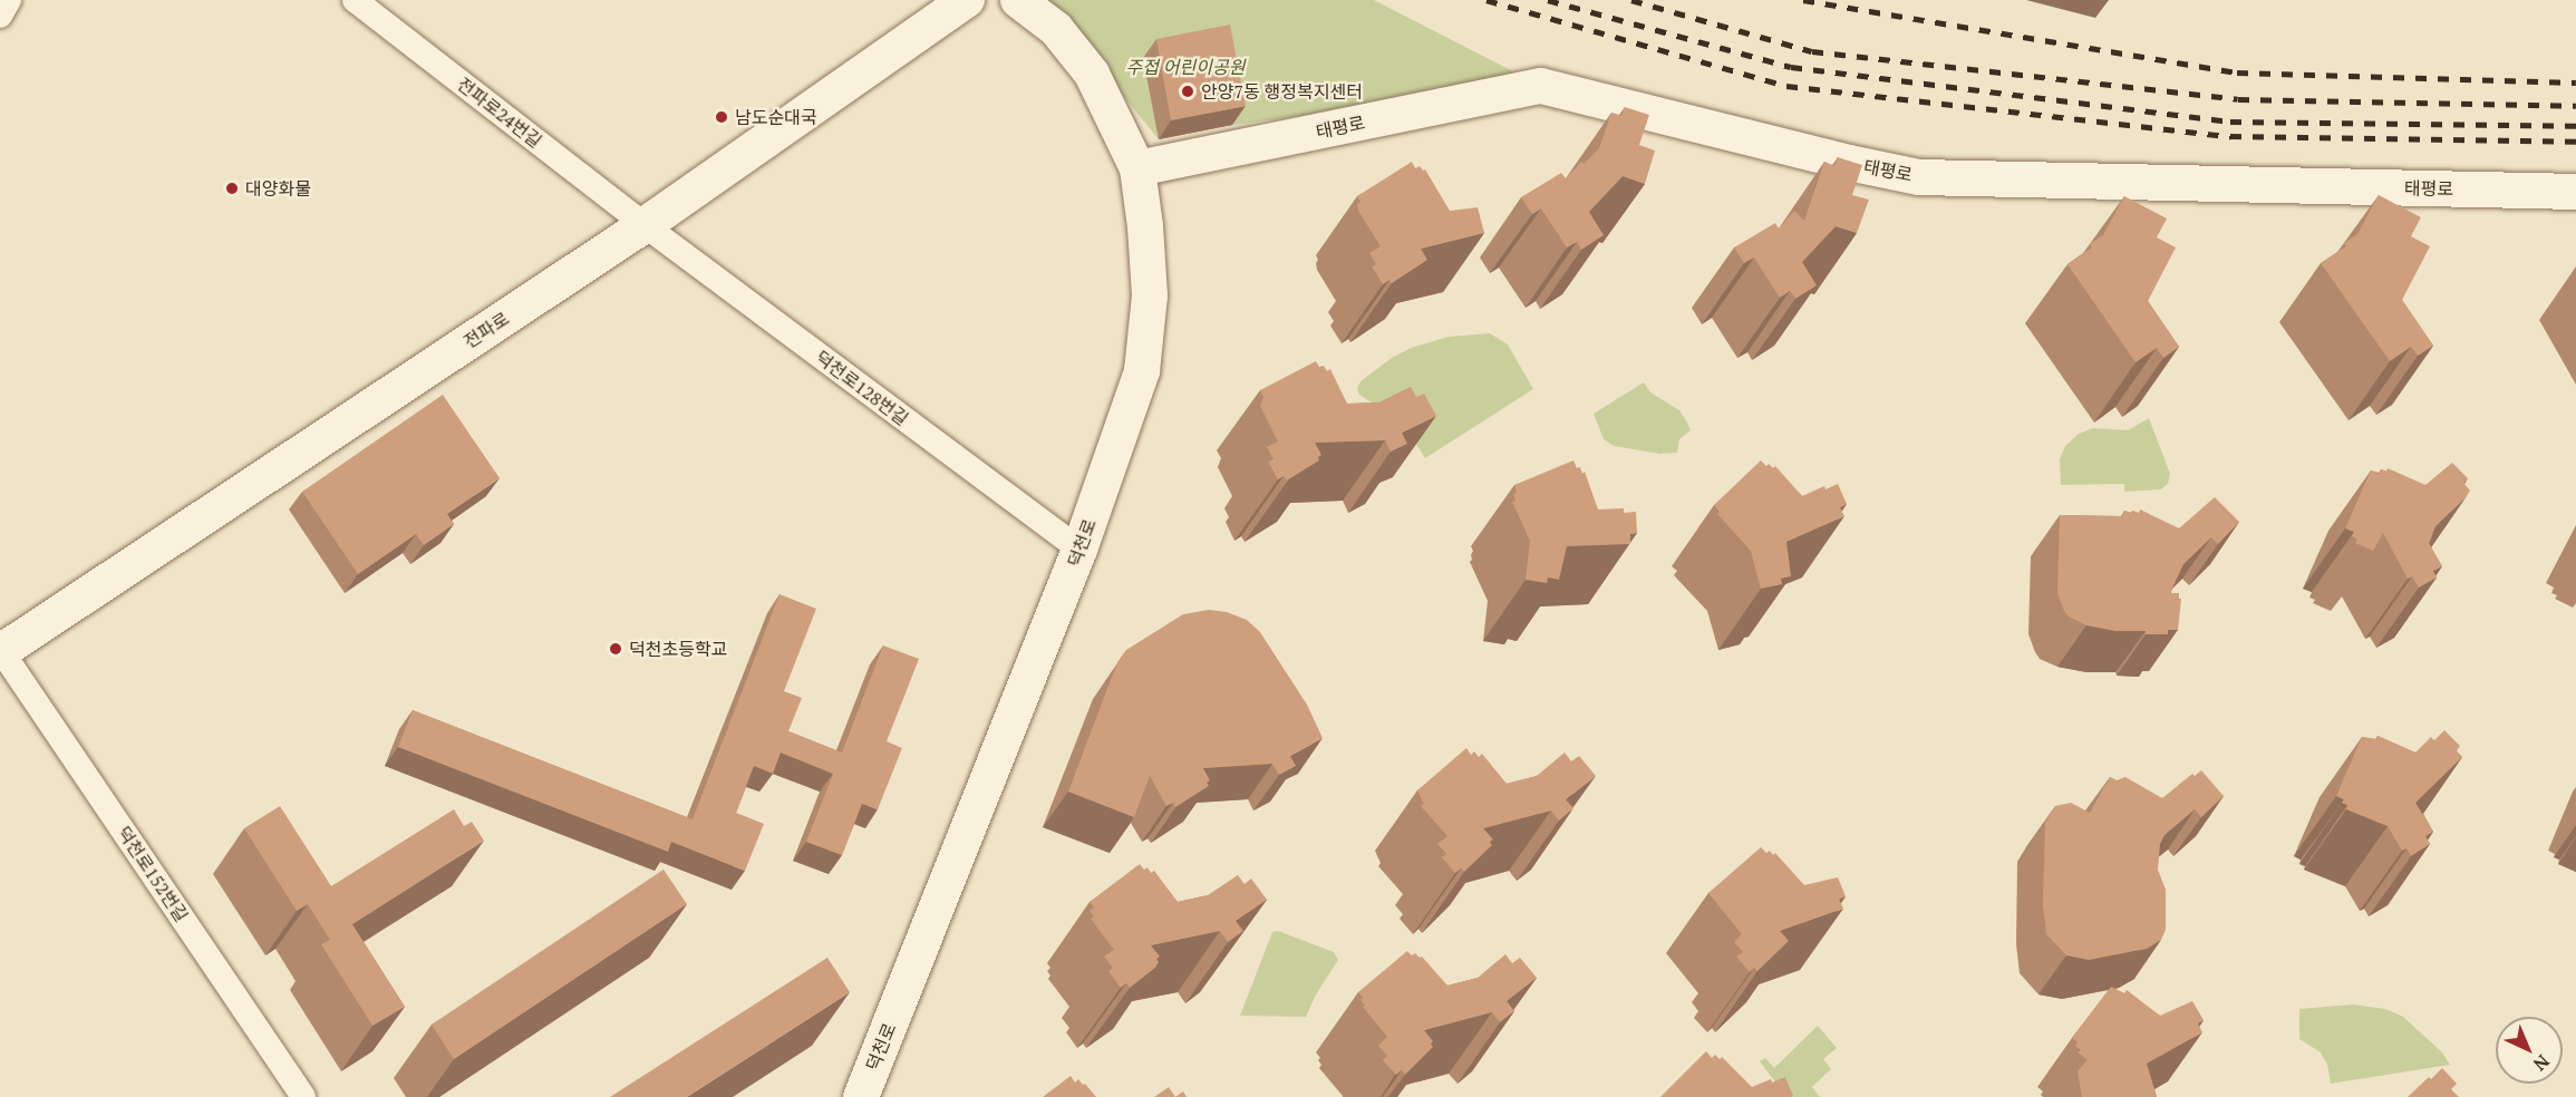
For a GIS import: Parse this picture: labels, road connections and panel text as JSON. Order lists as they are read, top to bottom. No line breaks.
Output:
{"streets":{"street":["전파로24번길","태평로","전파로","덕천로128번길","덕천로","덕천로152번길"]},"crossings":[["전파로24번길","전파로"],["전파로24번길","덕천로128번길"],["태평로","덕천로"],["전파로","덕천로128번길"],["전파로","덕천로152번길"],["덕천로128번길","덕천로"]],"parks":["주접 어린이공원"],"places":["안양7동 행정복지센터","남도순대국","대양화물","덕천초등학교"],"north":"bottom right"}
